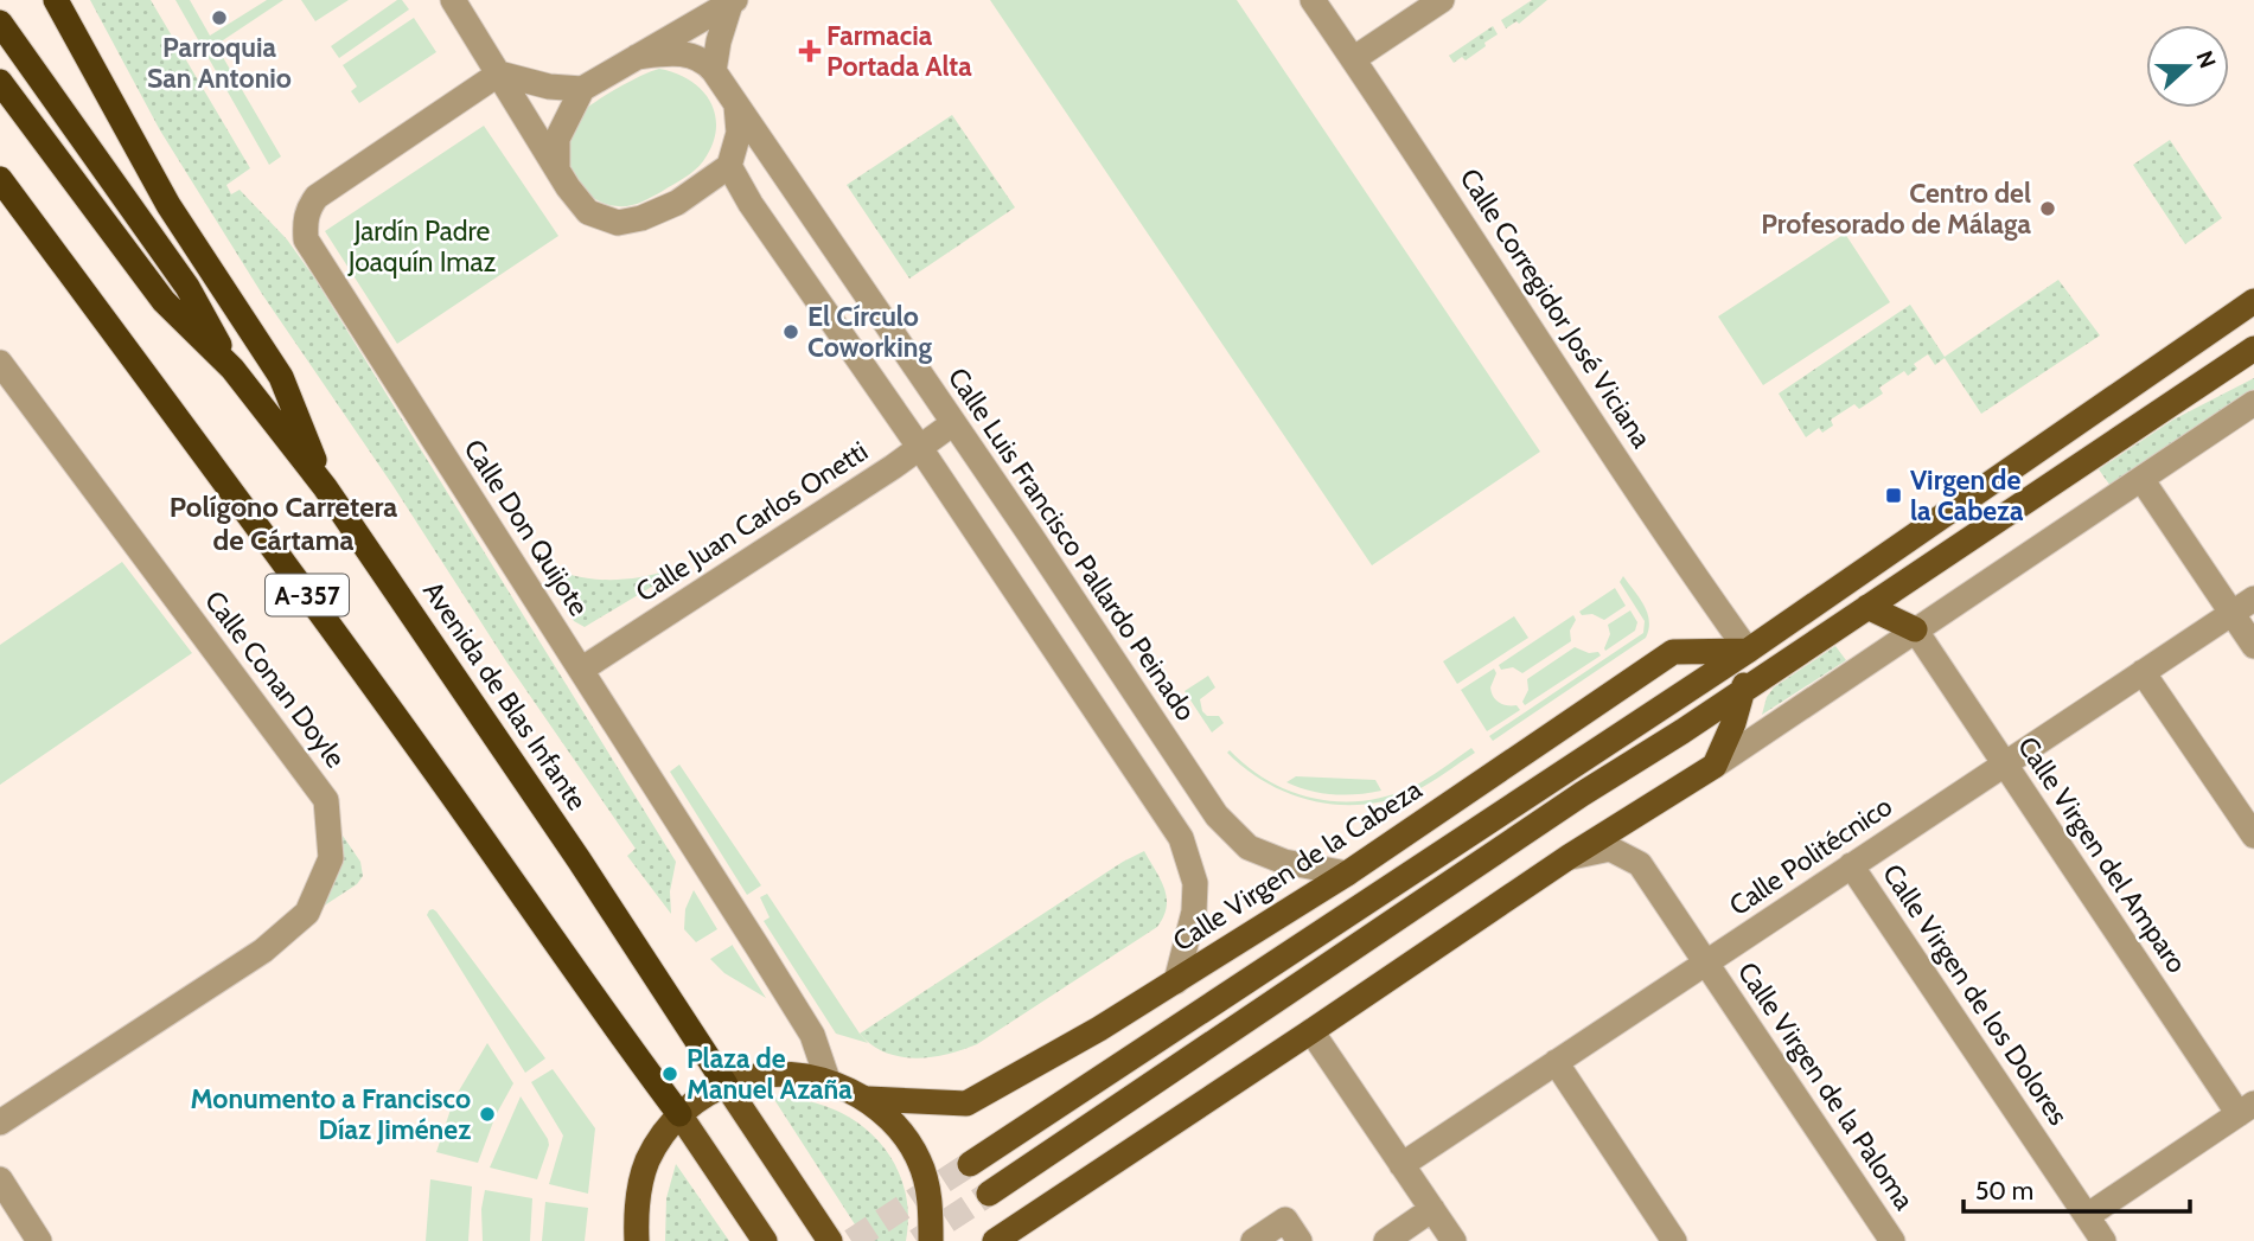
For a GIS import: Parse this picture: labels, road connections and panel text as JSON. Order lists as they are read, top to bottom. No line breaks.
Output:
{"streets":{"highway":["A-357","Avenida de Blas Infante"],"main road":["Calle Virgen de la Cabeza"],"street":["Calle Corregidor José Viciana","Calle Juan Carlos Onetti","Calle Don Quijote","Calle Luis Francisco Pallardo Peinado","Calle Conan Doyle","Calle Virgen del Amparo","Calle Politécnico","Calle Virgen de los Dolores","Calle Virgen de la Paloma"]},"crossings":[["Calle Corregidor José Viciana","Calle Virgen de la Cabeza"],["Calle Juan Carlos Onetti","Calle Don Quijote"],["Calle Juan Carlos Onetti","Calle Luis Francisco Pallardo Peinado"],["Calle Luis Francisco Pallardo Peinado","Calle Virgen de la Cabeza"],["Calle Virgen del Amparo","Calle Politécnico"],["Calle Politécnico","Calle Virgen de los Dolores"],["Calle Politécnico","Calle Virgen de la Paloma"]],"districts":["Polígono Carretera de Cártama"],"parks":["Jardín Padre Joaquín Imaz"],"places":{"other":["Parroquia San Antonio","Centro del Profesorado de Málaga","El Círculo Coworking","Plaza de Manuel Azaña","Monumento a Francisco Díaz Jiménez"],"health":["Farmacia Portada Alta"],"transit":["Virgen de la Cabeza"]},"scale_bar":"50 m","north":"right"}
